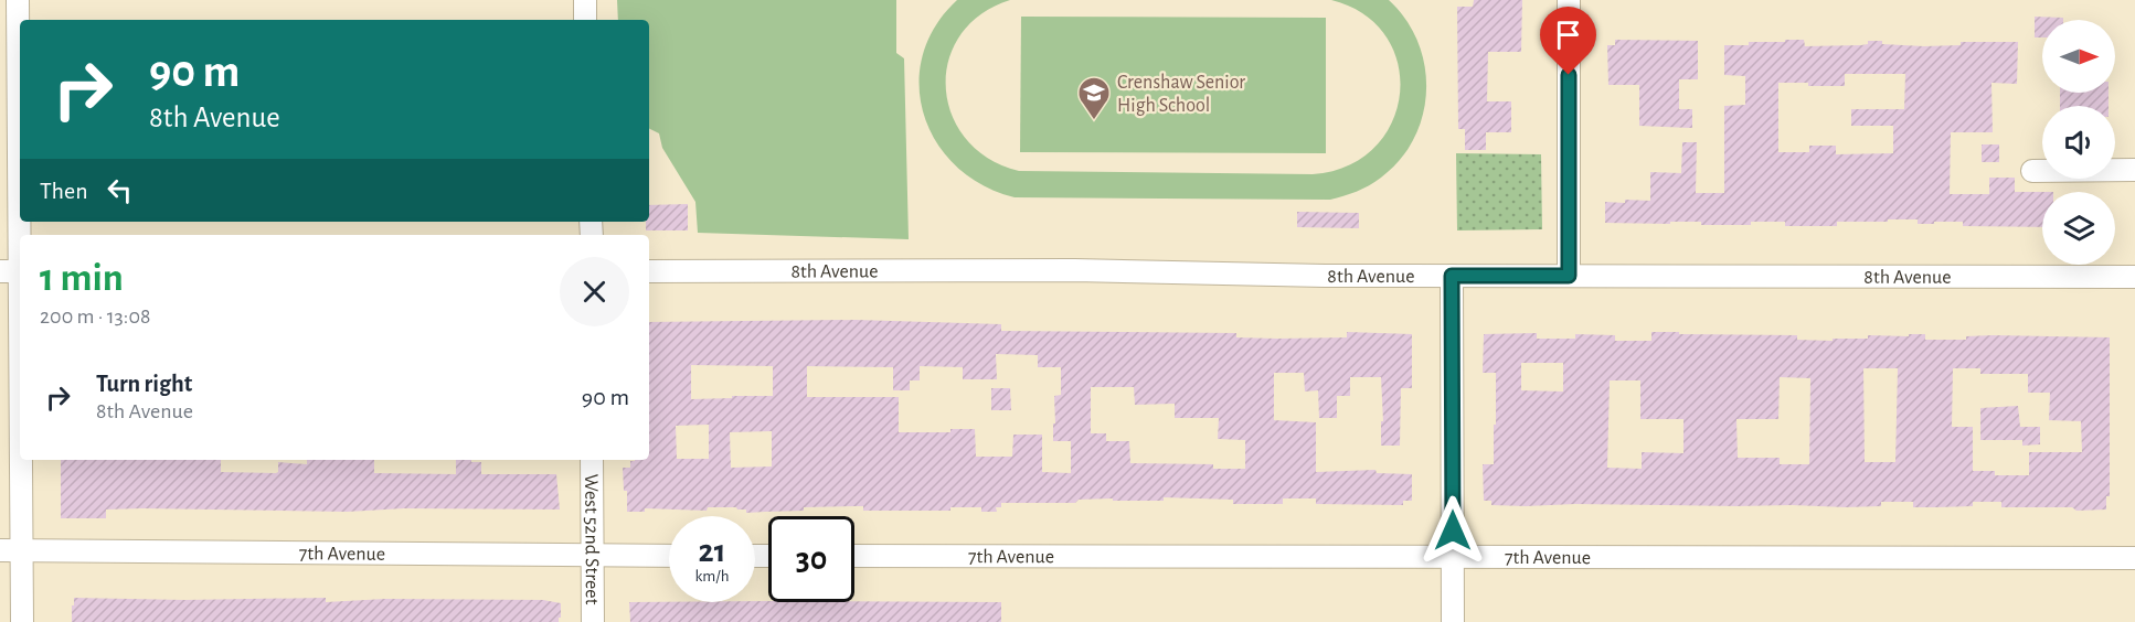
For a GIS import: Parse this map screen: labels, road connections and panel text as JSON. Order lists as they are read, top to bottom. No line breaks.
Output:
{"streets":{"street":["8th Avenue","West 52nd Street","7th Avenue"]},"crossings":[["West 52nd Street","7th Avenue"]],"places":{"school or university":["Crenshaw Senior High School"]},"north":"right","page":{"turn":["90 m","8th Avenue"],"then":"Then","heading":["1 min","200 m · 13:08"],"list":[{"name":"Turn right","note":"8th Avenue","value":"90 m"}],"speed":"21 km/h","limit":"30"}}
